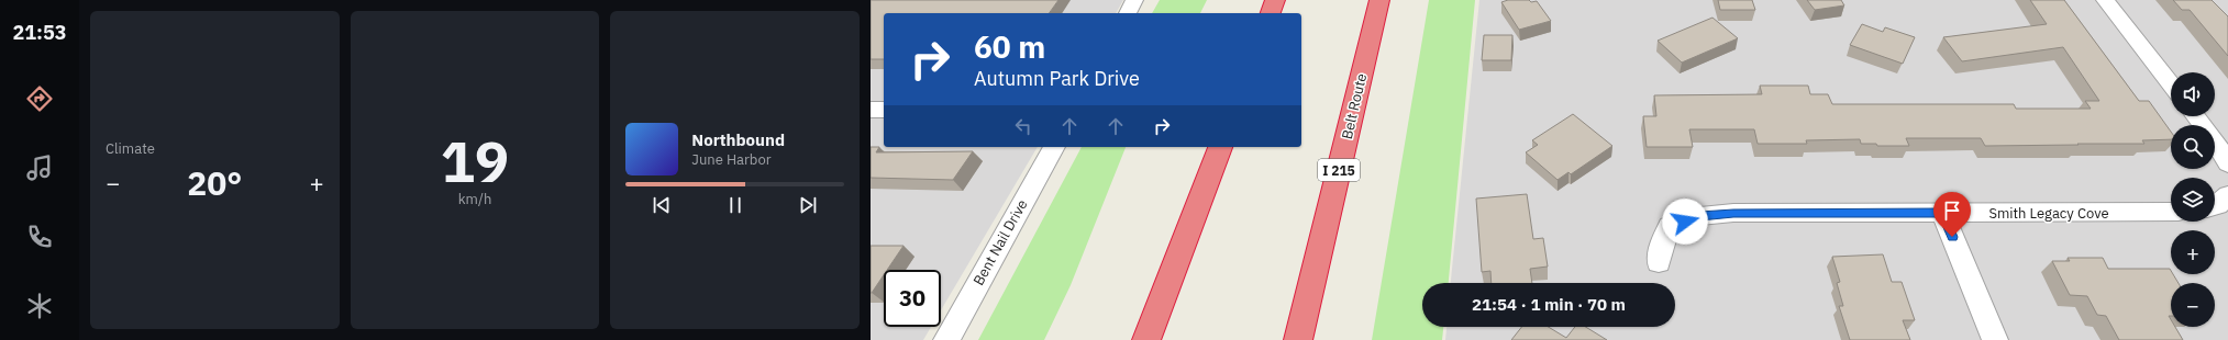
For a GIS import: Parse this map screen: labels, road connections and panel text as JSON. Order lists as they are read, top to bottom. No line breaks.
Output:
{"streets":{"highway":["Belt Route","I 215"],"street":["Smith Legacy Cove","Bent Nail Drive"]},"page":{"tabs":"21:53","tile":["Climate",["19","km/h"]],"turn":["60 m","Autumn Park Drive"],"map_buttons":["+","−"],"song":["Northbound","June Harbor"],"heat":["−","20°","+"],"limit":"30","trip":"21:54 · 1 min · 70 m"}}
